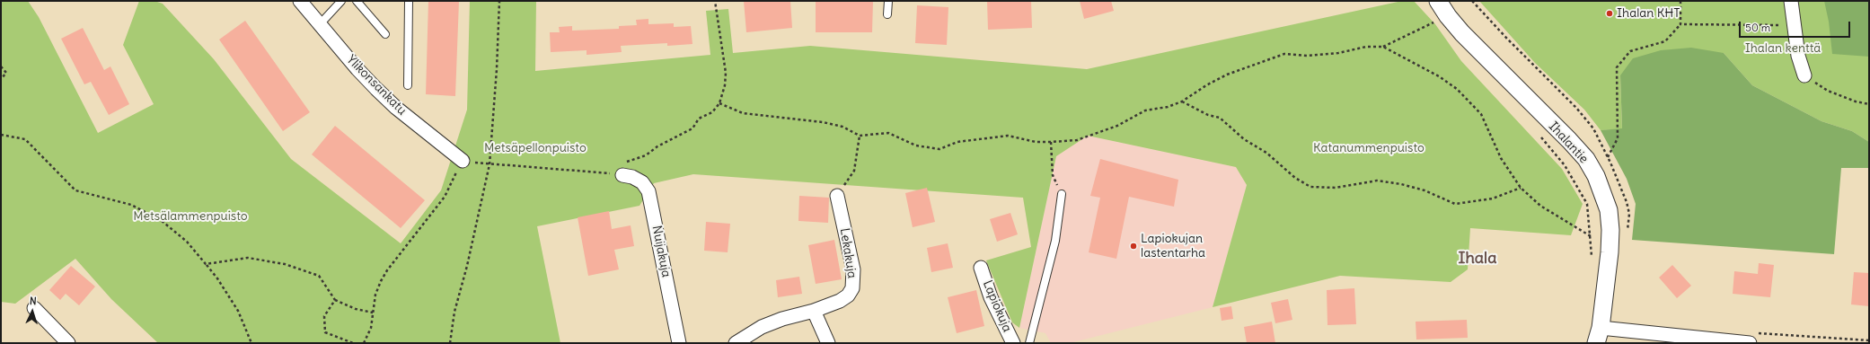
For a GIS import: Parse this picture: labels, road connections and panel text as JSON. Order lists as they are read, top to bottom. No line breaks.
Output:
{"streets":{"street":["Ylikonsankatu","Ihalantie","Nuijakuja","Lekakuja","Lapiokuja"]},"districts":["Ihala"],"parks":["Ihalan kenttä","Metsäpellonpuisto","Katanummenpuisto","Metsälammenpuisto"],"places":["Ihalan KHT","Lapiokujan lastentarha"],"scale_bar":"50 m","north":"top"}
